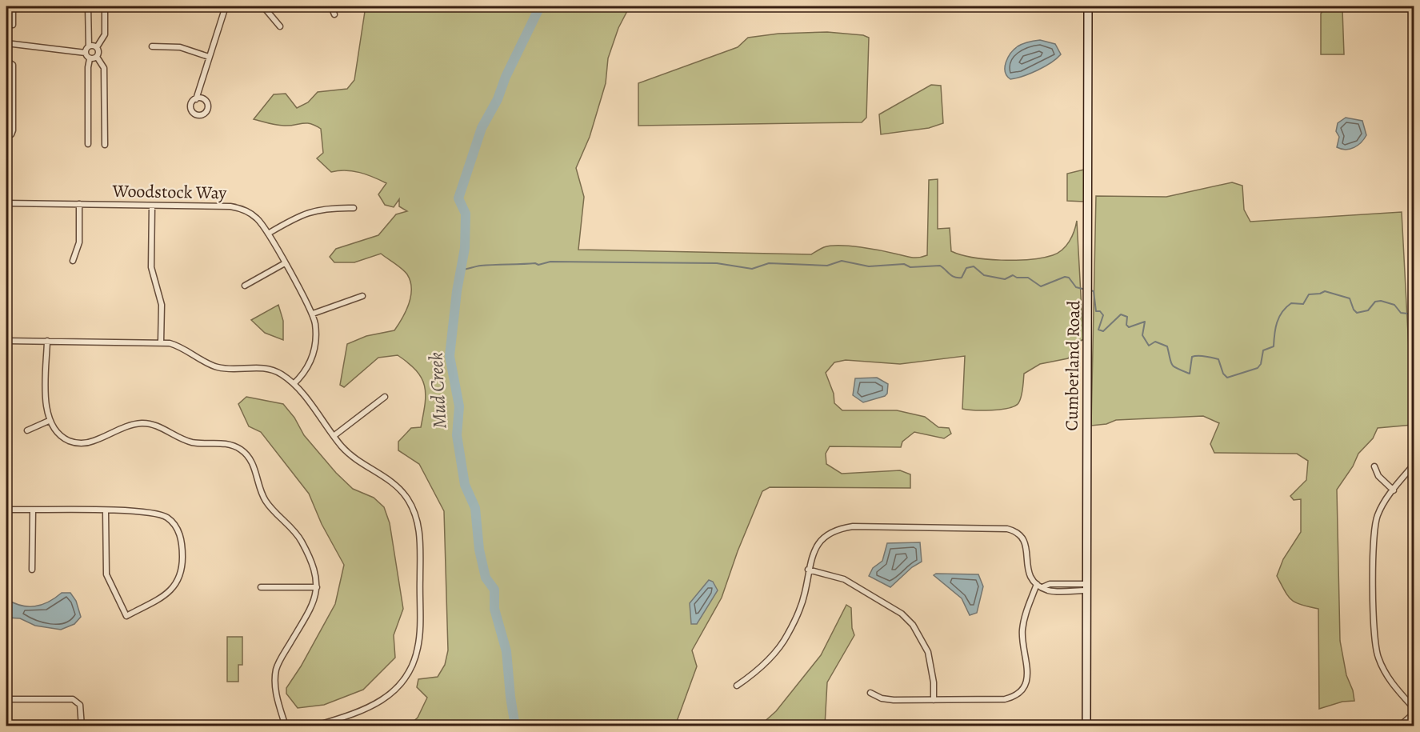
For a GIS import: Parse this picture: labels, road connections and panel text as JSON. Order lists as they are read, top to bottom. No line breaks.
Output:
{"streets":{"main road":["Cumberland Road"],"street":["Woodstock Way"]},"water":["Mud Creek"]}
